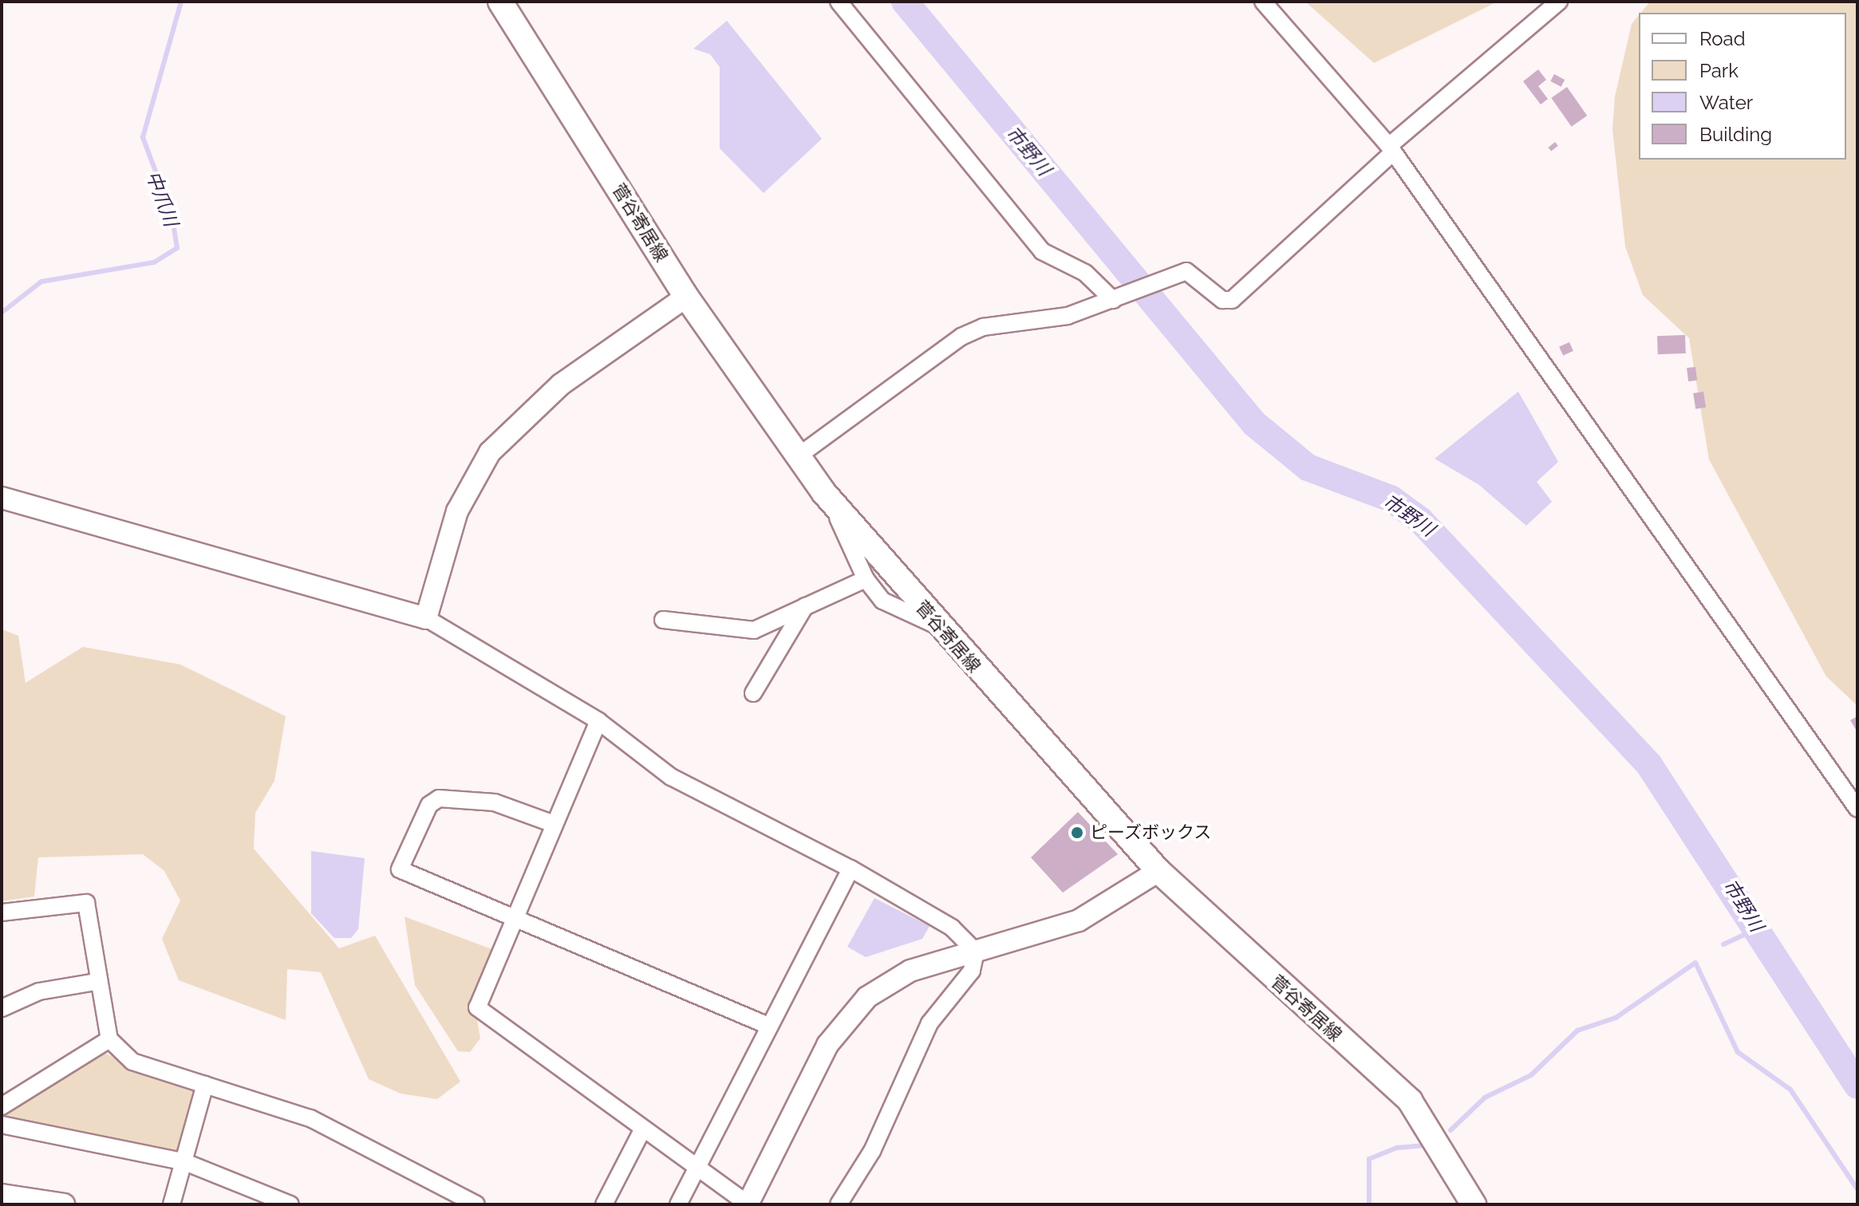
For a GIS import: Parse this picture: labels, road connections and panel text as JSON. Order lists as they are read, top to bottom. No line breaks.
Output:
{"streets":{"main road":["菅谷寄居線"]},"water":["市野川","中爪川"],"places":["ピーズボックス"],"legend":["Road","Park","Water","Building"]}
